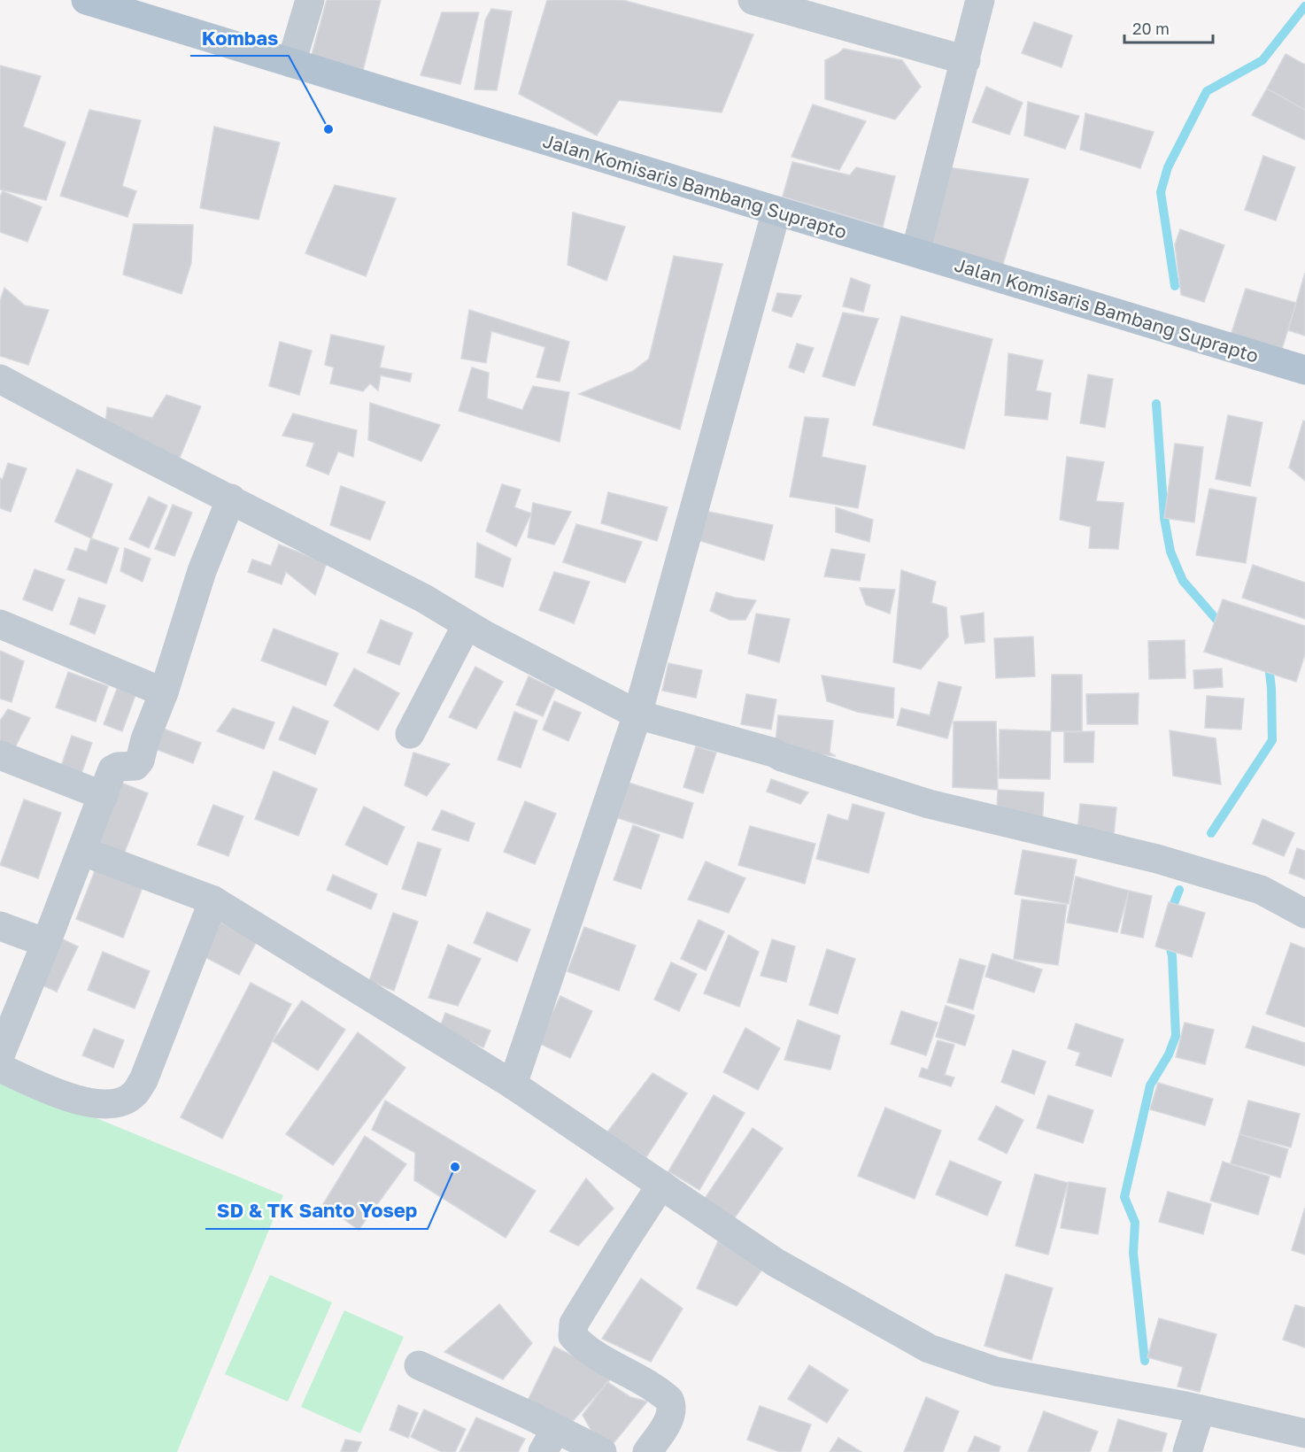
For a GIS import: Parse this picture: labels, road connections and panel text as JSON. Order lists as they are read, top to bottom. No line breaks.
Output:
{"streets":{"main road":["Jalan Komisaris Bambang Suprapto"]},"places":["Kombas","SD & TK Santo Yosep"],"scale_bar":"20 m"}
